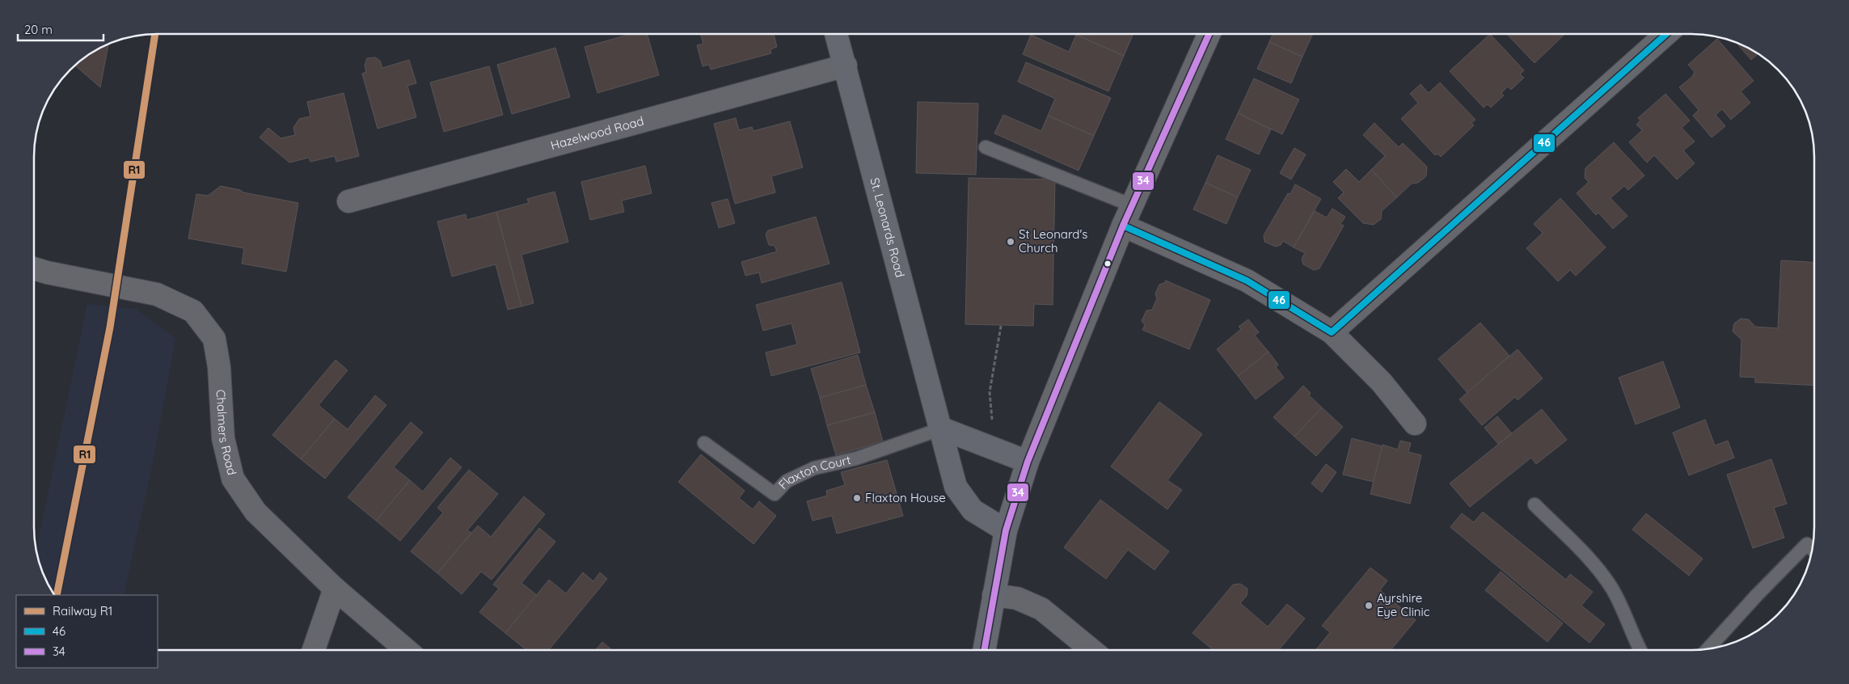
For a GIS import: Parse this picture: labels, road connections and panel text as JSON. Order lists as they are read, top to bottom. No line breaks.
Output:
{"streets":{"main road":["St. Leonards Road"],"street":["Hazelwood Road","Chalmers Road"],"lane":["Flaxton Court"]},"crossings":[["Hazelwood Road","St. Leonards Road"],["St. Leonards Road","Flaxton Court"]],"places":["St Leonard's Church","Flaxton House","Ayrshire Eye Clinic"],"lines":["rail line R1","transit line 46","transit line 34"],"legend":["Railway R1","46","34"],"scale_bar":"20 m"}
